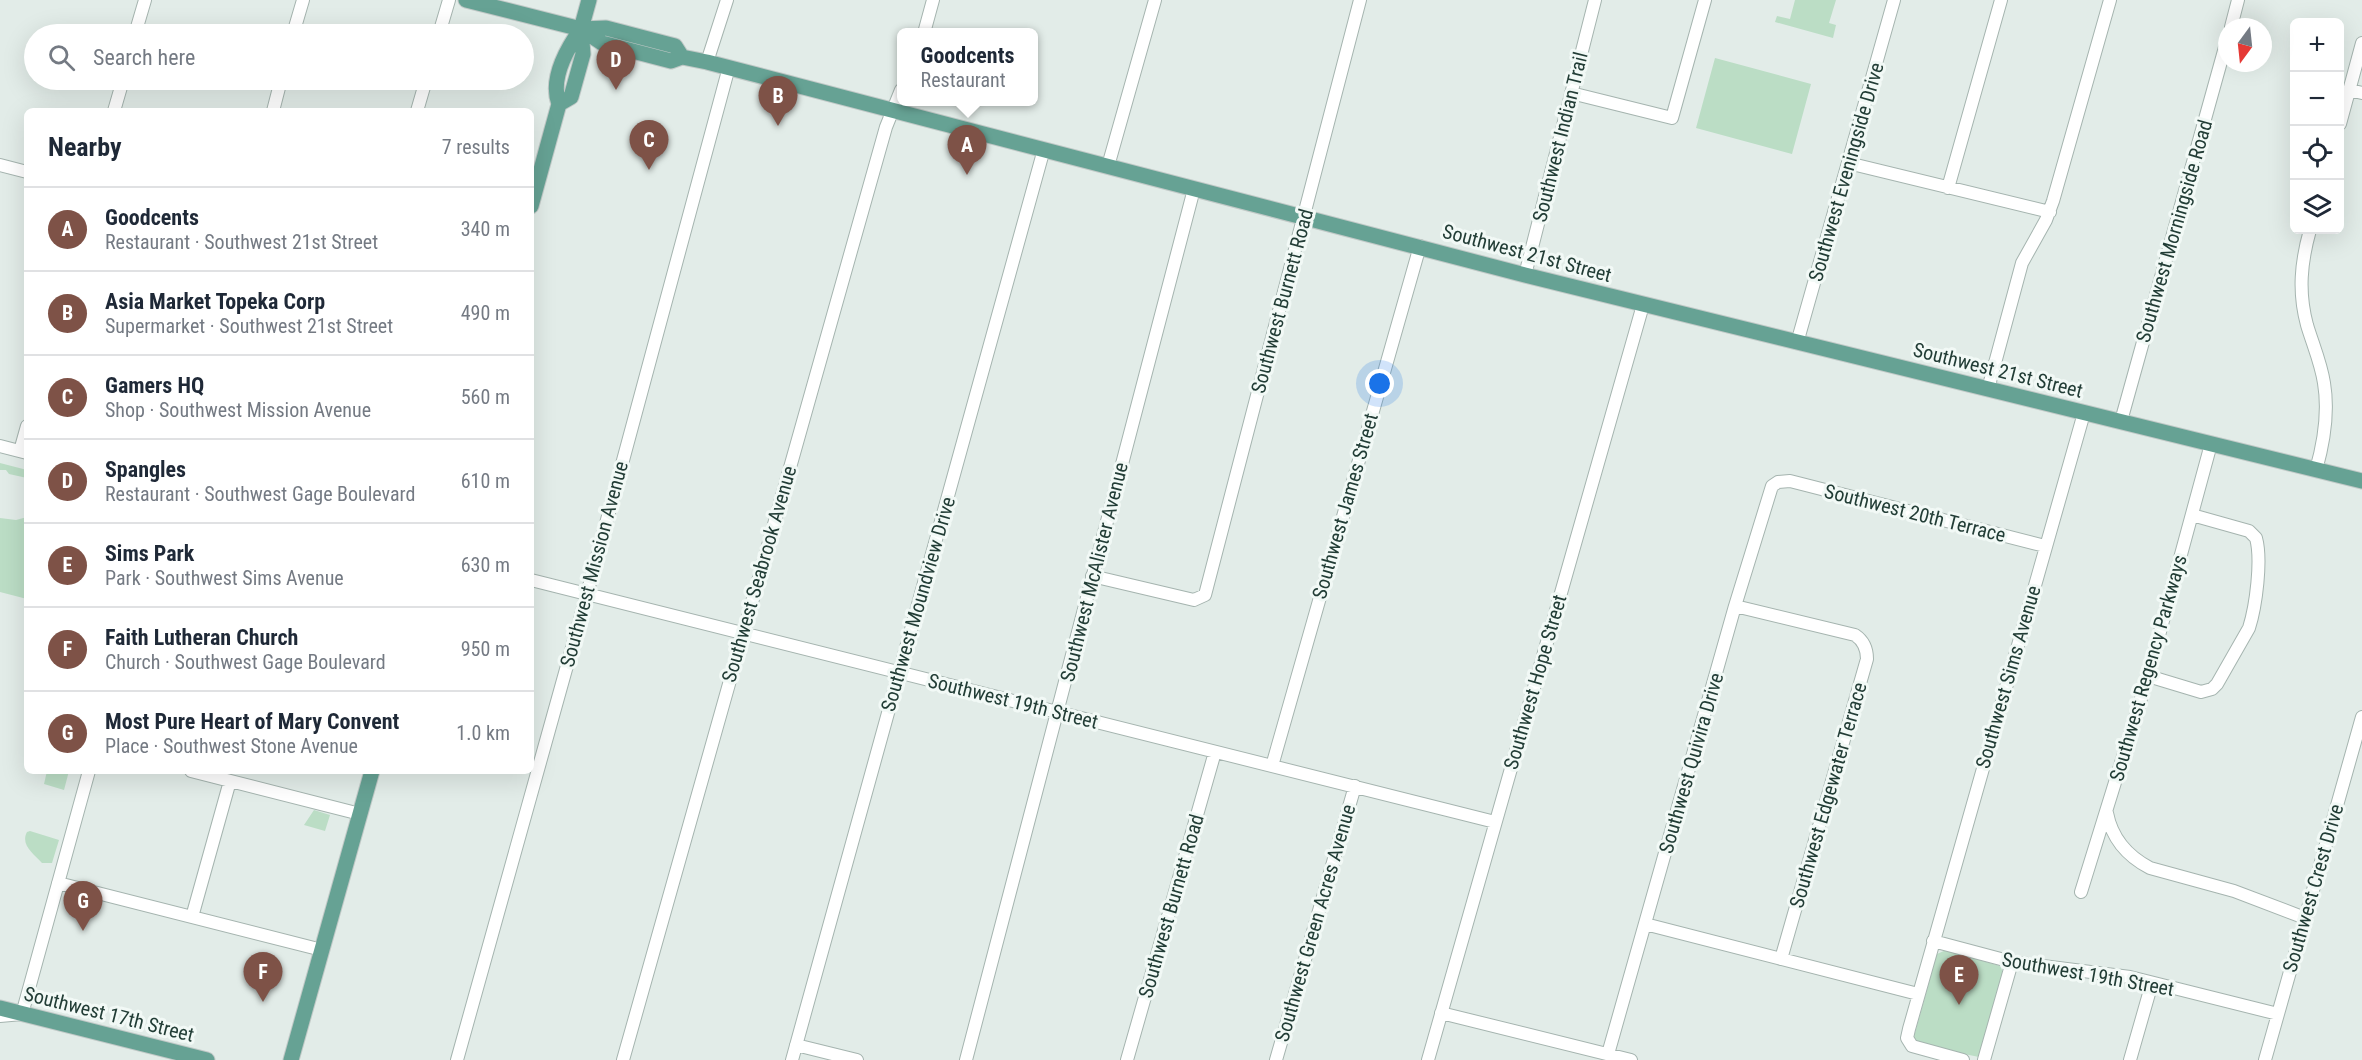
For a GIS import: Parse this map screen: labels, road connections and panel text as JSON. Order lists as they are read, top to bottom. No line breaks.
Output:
{"streets":{"main road":["Southwest 21st Street","Southwest 17th Street"],"street":["Southwest Indian Trail","Southwest Eveningside Drive","Southwest Morningside Road","Southwest Burnett Road","Southwest James Street","Southwest 20th Terrace","Southwest Mission Avenue","Southwest McAlister Avenue","Southwest Seabrook Avenue","Southwest Moundview Drive","Southwest Regency Parkways","Southwest Sims Avenue","Southwest Hope Street","Southwest 19th Street","Southwest Quivira Drive","Southwest Edgewater Terrace","Southwest Crest Drive","Southwest Green Acres Avenue"]},"crossings":[["Southwest Indian Trail","Southwest 21st Street"],["Southwest Eveningside Drive","Southwest 21st Street"],["Southwest Morningside Road","Southwest 21st Street"],["Southwest 21st Street","Southwest Burnett Road"],["Southwest 21st Street","Southwest James Street"],["Southwest 21st Street","Southwest Mission Avenue"],["Southwest 21st Street","Southwest McAlister Avenue"],["Southwest 21st Street","Southwest Seabrook Avenue"],["Southwest 21st Street","Southwest Moundview Drive"],["Southwest 21st Street","Southwest Regency Parkways"],["Southwest 21st Street","Southwest Sims Avenue"],["Southwest 21st Street","Southwest Hope Street"],["Southwest Burnett Road","Southwest McAlister Avenue"],["Southwest Burnett Road","Southwest 19th Street"],["Southwest James Street","Southwest 19th Street"],["Southwest 20th Terrace","Southwest Sims Avenue"],["Southwest 20th Terrace","Southwest Quivira Drive"],["Southwest Mission Avenue","Southwest 19th Street"],["Southwest McAlister Avenue","Southwest 19th Street"],["Southwest Seabrook Avenue","Southwest 19th Street"],["Southwest Moundview Drive","Southwest 19th Street"],["Southwest Sims Avenue","Southwest 19th Street"],["Southwest Hope Street","Southwest 19th Street"],["Southwest 19th Street","Southwest Crest Drive"],["Southwest 19th Street","Southwest Green Acres Avenue"],["Southwest Quivira Drive","Southwest Edgewater Terrace"]],"north":"bottom","page":{"map_buttons":["+","−"],"search":"Search here","popup":["Goodcents","Restaurant"],"pins":["D","B","C","A","G","F","E"],"heading":["Nearby","7 results"],"list":[{"mark":"A","name":"Goodcents","note":"Restaurant · Southwest 21st Street","value":"340 m"},{"mark":"B","name":"Asia Market Topeka Corp","note":"Supermarket · Southwest 21st Street","value":"490 m"},{"mark":"C","name":"Gamers HQ","note":"Shop · Southwest Mission Avenue","value":"560 m"},{"mark":"D","name":"Spangles","note":"Restaurant · Southwest Gage Boulevard","value":"610 m"},{"mark":"E","name":"Sims Park","note":"Park · Southwest Sims Avenue","value":"630 m"},{"mark":"F","name":"Faith Lutheran Church","note":"Church · Southwest Gage Boulevard","value":"950 m"},{"mark":"G","name":"Most Pure Heart of Mary Convent","note":"Place · Southwest Stone Avenue","value":"1.0 km"}]}}
